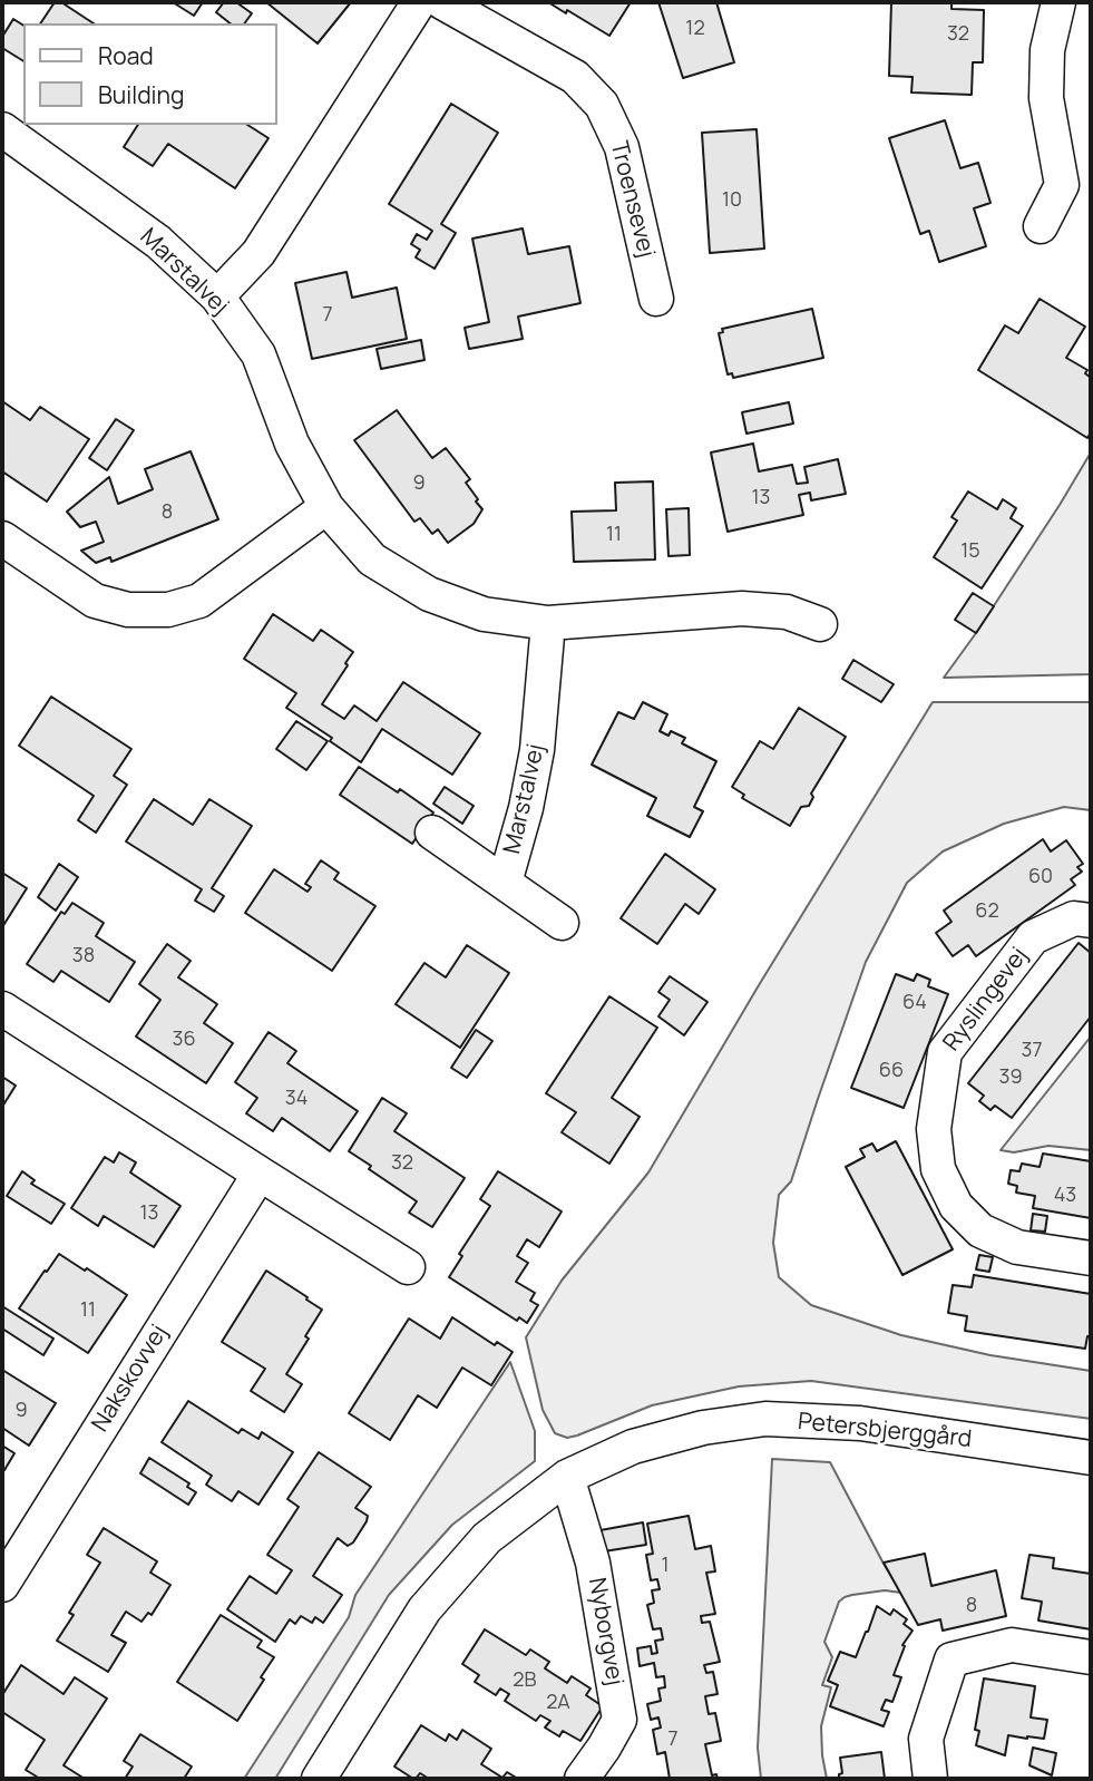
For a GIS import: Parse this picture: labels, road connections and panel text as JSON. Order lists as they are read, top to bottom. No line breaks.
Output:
{"streets":{"street":["Troensevej","Marstalvej","Ryslingevej","Nakskovvej","Petersbjerggård","Nyborgvej"]},"crossings":[["Petersbjerggård","Nyborgvej"]],"house_numbers":["12","32","10","7","9","13","8","11","15","60","62","38","64","36","37","66","39","34","32","43","13","11","9","1","8","2B","2A","7"],"legend":["Road","Building"]}
